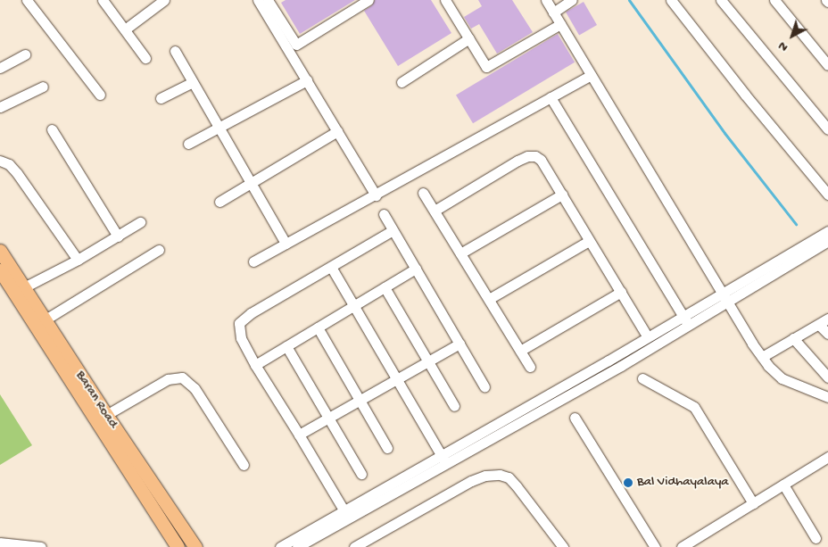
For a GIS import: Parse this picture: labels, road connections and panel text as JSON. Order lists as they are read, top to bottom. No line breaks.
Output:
{"streets":{"main road":["Baran Road"]},"places":["Bal Vidhayalaya"],"north":"bottom left"}
